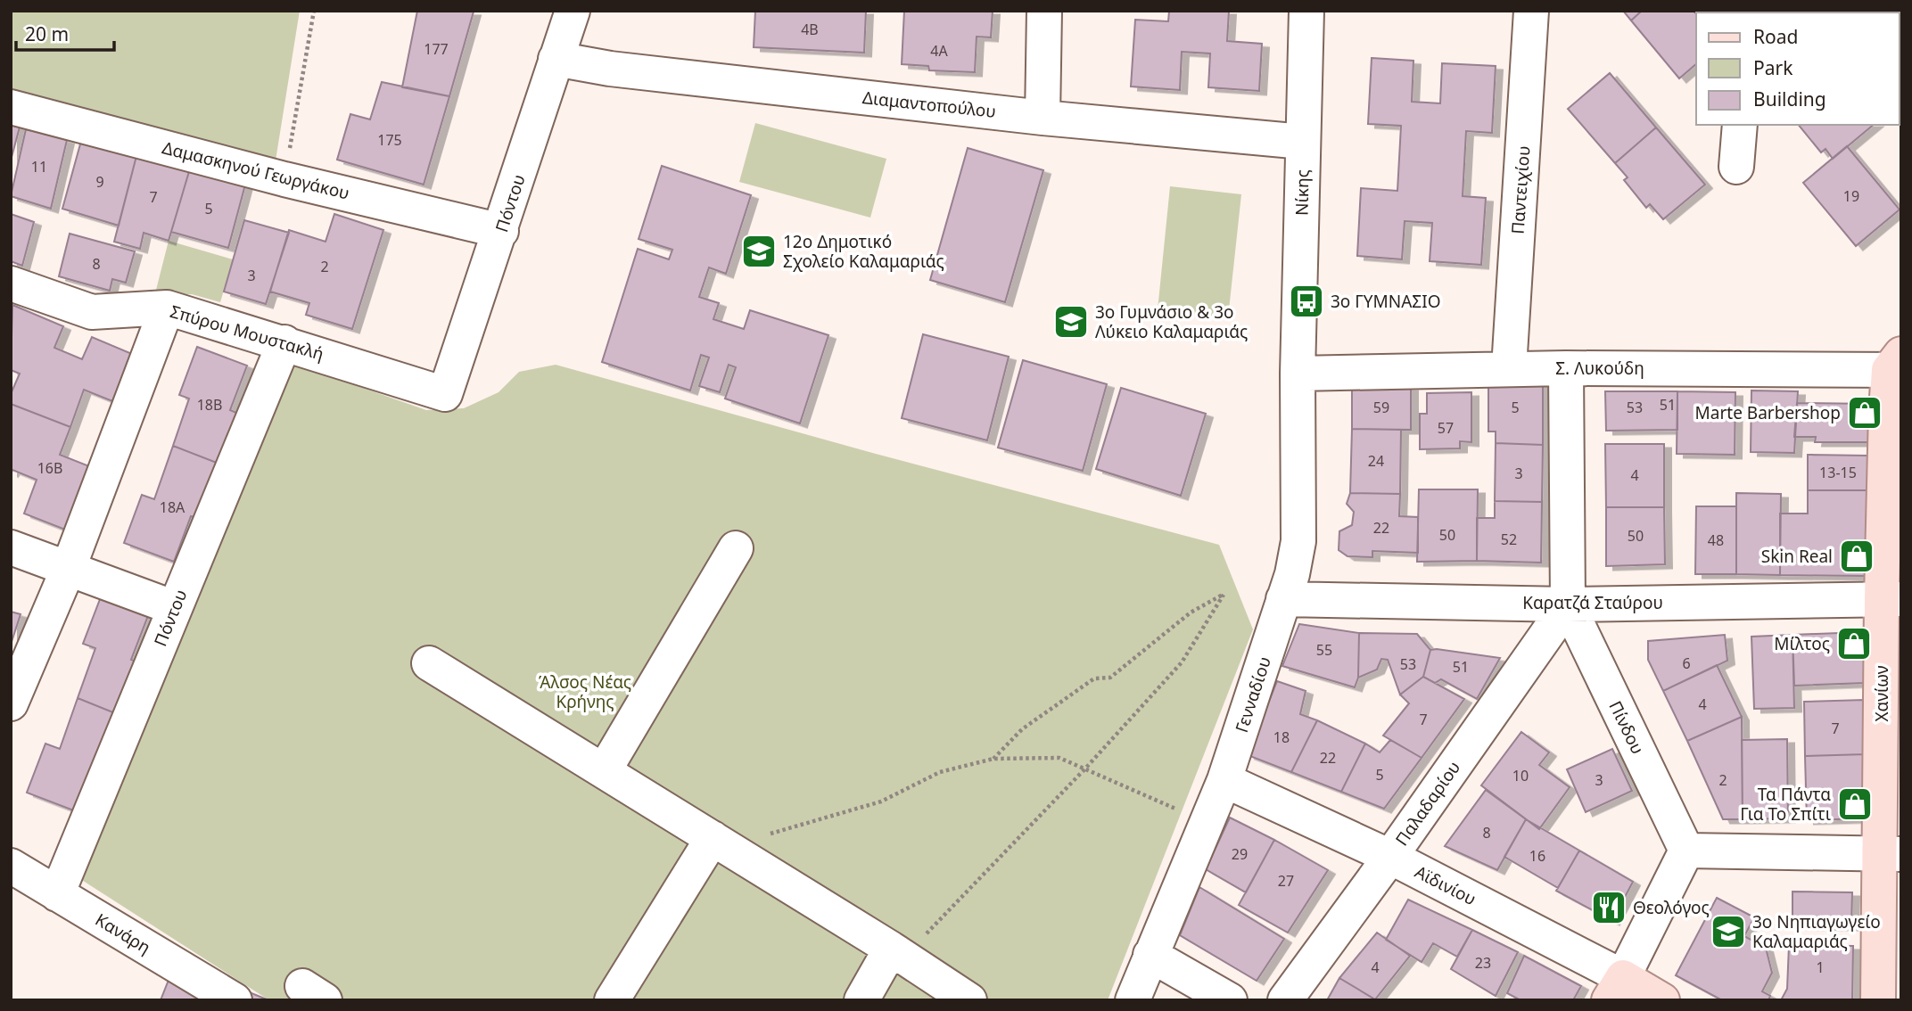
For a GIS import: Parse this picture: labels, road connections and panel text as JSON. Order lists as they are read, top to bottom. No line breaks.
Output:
{"streets":{"main road":["Χανίων","Αϊδινίου"],"street":["Διαμαντοπούλου","Δαμασκηνού Γεωργάκου","Παντειχίου","Νίκης","Πόντου","Σπύρου Μουστακλή","Σ. Λυκούδη","Καρατζά Σταύρου","Γενναδίου","Πίνδου","Παλαδαρίου","Κανάρη"]},"crossings":[["Διαμαντοπούλου","Νίκης"],["Διαμαντοπούλου","Πόντου"],["Δαμασκηνού Γεωργάκου","Πόντου"],["Παντειχίου","Σ. Λυκούδη"],["Νίκης","Σ. Λυκούδη"],["Νίκης","Γενναδίου"],["Πόντου","Σπύρου Μουστακλή"],["Πόντου","Κανάρη"],["Σ. Λυκούδη","Χανίων"],["Σ. Λυκούδη","Γενναδίου"],["Καρατζά Σταύρου","Χανίων"],["Καρατζά Σταύρου","Γενναδίου"],["Καρατζά Σταύρου","Πίνδου"],["Καρατζά Σταύρου","Παλαδαρίου"],["Γενναδίου","Αϊδινίου"],["Πίνδου","Παλαδαρίου"],["Παλαδαρίου","Αϊδινίου"]],"parks":["Άλσος Νέας Κρήνης"],"places":{"school or university":["12ο Δημοτικό Σχολείο Καλαμαριάς","3ο Γυμνάσιο & 3ο Λύκειο Καλαμαριάς","3ο Νηπιαγωγείο Καλαμαριάς"],"bus stop":["3ο ΓΥΜΝΑΣΙΟ"],"shop":["Marte Barbershop","Skin Real","Μίλτος","Τα Πάντα Για Το Σπίτι"],"restaurant":["Θεολόγος"]},"house_numbers":["4Β","177","4Α","175","11","9","19","7","5","8","2","3","18Β","51","59","5","53","57","24","16Β","13-15","3","4","18Α","22","50","50","52","48","55","6","53","51","4","7","7","18","22","5","10","3","2","8","29","16","27","23","4","1"],"legend":["Road","Park","Building"],"scale_bar":"20 m"}
